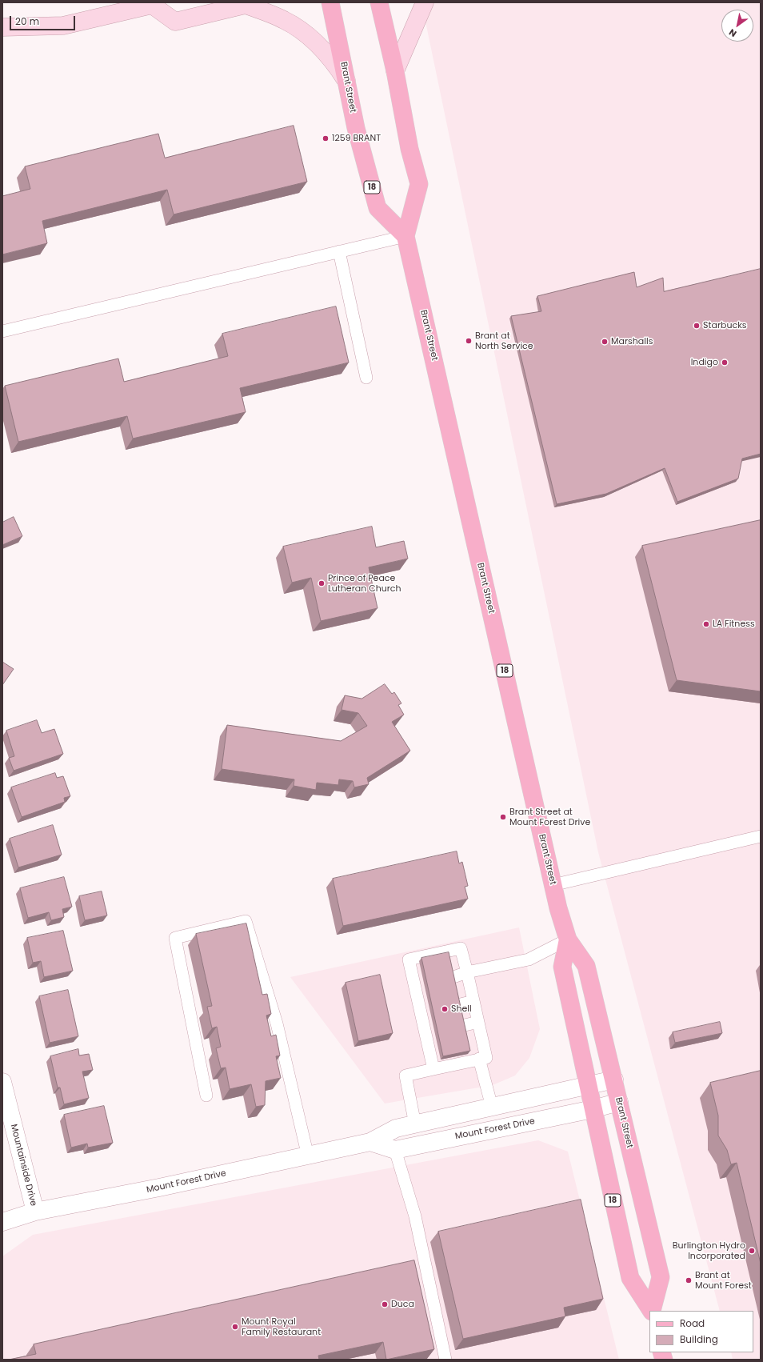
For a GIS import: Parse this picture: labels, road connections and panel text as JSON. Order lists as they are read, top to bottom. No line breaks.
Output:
{"streets":{"main road":["Brant Street","18"],"street":["Mount Forest Drive","Mountainside Drive"]},"crossings":[["Brant Street","Mount Forest Drive"],["Mount Forest Drive","Mountainside Drive"]],"places":["1259 BRANT","Starbucks","Brant at North Service","Marshalls","Indigo","Prince of Peace Lutheran Church","LA Fitness","Brant Street at Mount Forest Drive","Shell","Burlington Hydro Incorporated","Brant at Mount Forest","Duca","Mount Royal Family Restaurant"],"legend":["Road","Building"],"scale_bar":"20 m","north":"bottom left"}
